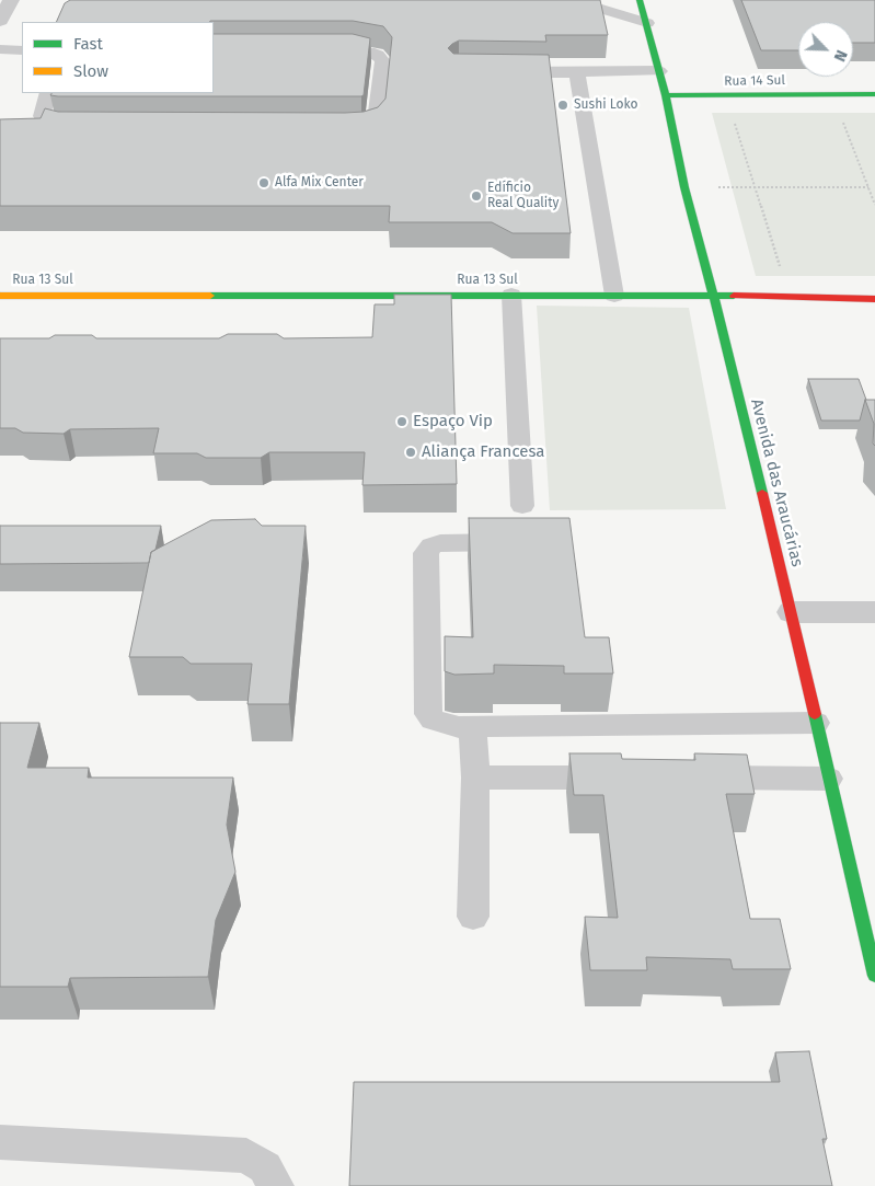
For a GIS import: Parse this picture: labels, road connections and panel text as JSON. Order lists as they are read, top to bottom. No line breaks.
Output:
{"streets":{"main road":["Rua 14 Sul","Rua 13 Sul","Avenida das Araucárias"]},"crossings":[["Rua 14 Sul","Avenida das Araucárias"],["Rua 13 Sul","Avenida das Araucárias"]],"places":["Sushi Loko","Alfa Mix Center","Edíficio Real Quality","Espaço Vip","Aliança Francesa"],"legend":["Fast","Slow"],"north":"bottom right"}
